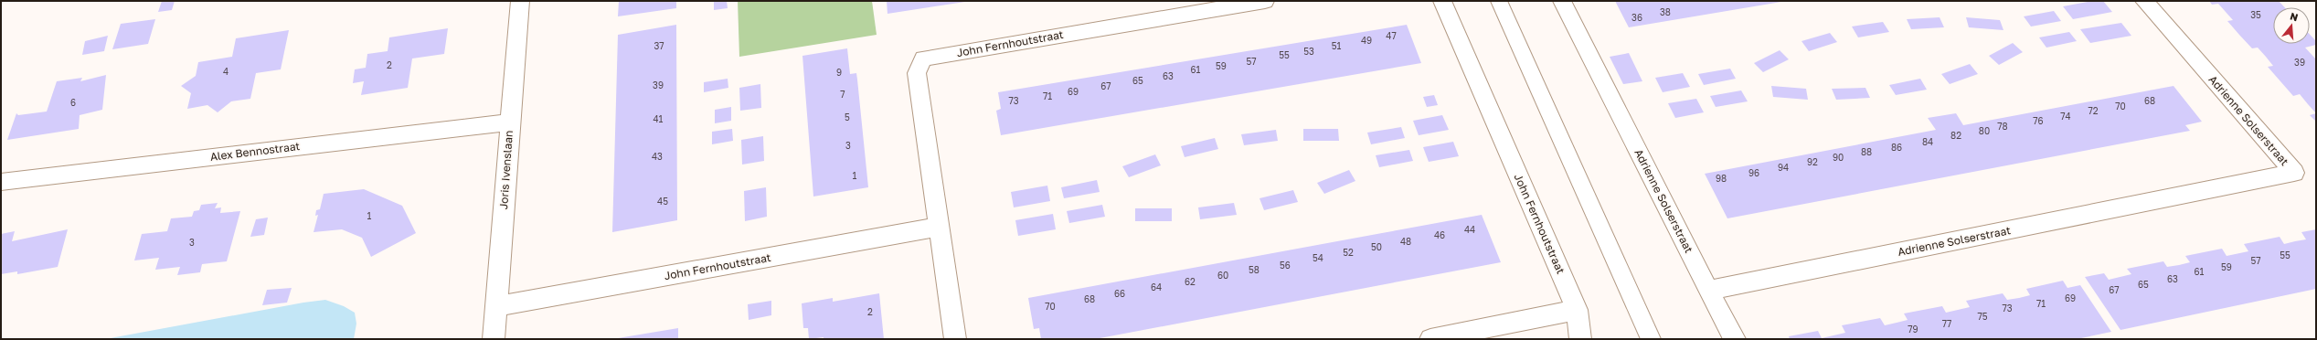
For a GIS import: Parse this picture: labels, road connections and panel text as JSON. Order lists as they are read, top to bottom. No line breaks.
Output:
{"streets":{"street":["John Fernhoutstraat","Adrienne Solserstraat","Alex Bennostraat","Joris Ivenslaan"]},"crossings":[["John Fernhoutstraat","Joris Ivenslaan"],["Alex Bennostraat","Joris Ivenslaan"]],"house_numbers":["38","35","36","47","49","37","51","53","55","57","39","2","59","61","4","9","63","65","39","67","69","7","71","73","68","6","70","72","74","5","41","76","78","80","82","84","3","86","88","43","90","92","94","96","1","98","45","1","44","46","48","3","50","52","55","54","57","56","59","58","61","60","63","62","65","64","67","66","69","68","71","70","73","2","75","77","79"],"north":"top"}
